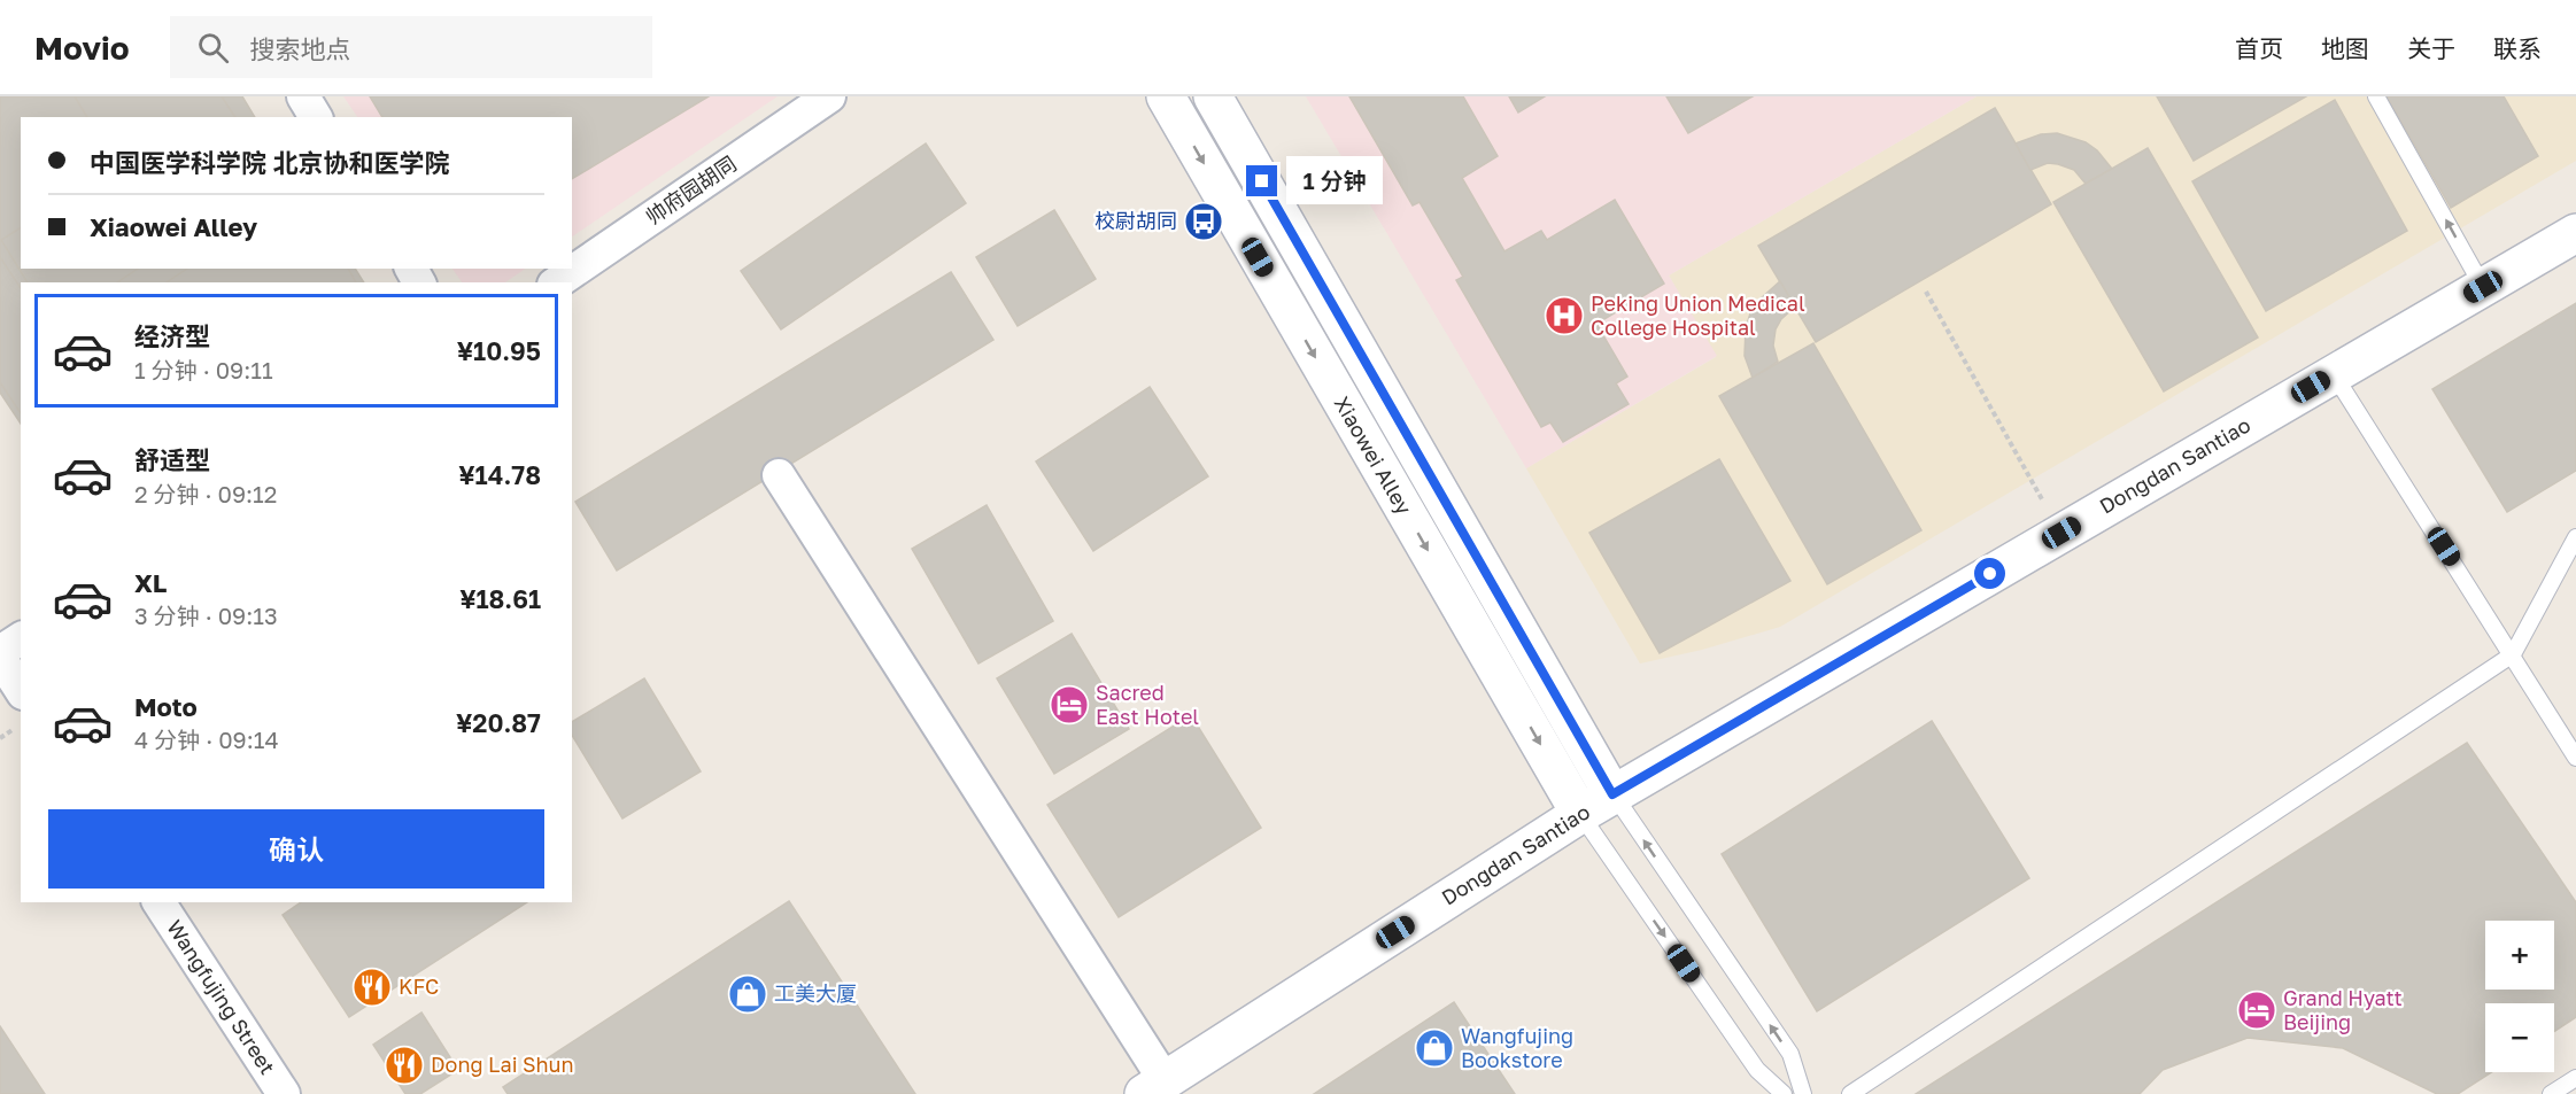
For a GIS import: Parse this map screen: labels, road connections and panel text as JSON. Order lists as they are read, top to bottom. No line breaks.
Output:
{"streets":{"street":["帅府园胡同","Xiaowei Alley","Dongdan Santiao","Wangfujing Street"]},"crossings":[["Xiaowei Alley","Dongdan Santiao"]],"places":{"bus stop":["校尉胡同"],"hospital":["Peking Union Medical College Hospital"],"hotel":["Sacred East Hotel","Grand Hyatt Beijing"],"restaurant":["KFC","Dong Lai Shun"],"shop":["工美大厦","Wangfujing Bookstore"]},"page":{"header":"Movio","search":"搜索地点","nav":["首页","地图","关于","联系"],"banner":["中国医学科学院 北京协和医学院","Xiaowei Alley"],"bubble":"1 分钟","list":[{"name":"经济型","note":"1 分钟 · 09:11","value":"¥10.95"},{"name":"舒适型","note":"2 分钟 · 09:12","value":"¥14.78"},{"name":"XL","note":"3 分钟 · 09:13","value":"¥18.61"},{"name":"Moto","note":"4 分钟 · 09:14","value":"¥20.87"}],"buttons":"确认","map_buttons":["+","−"]}}
